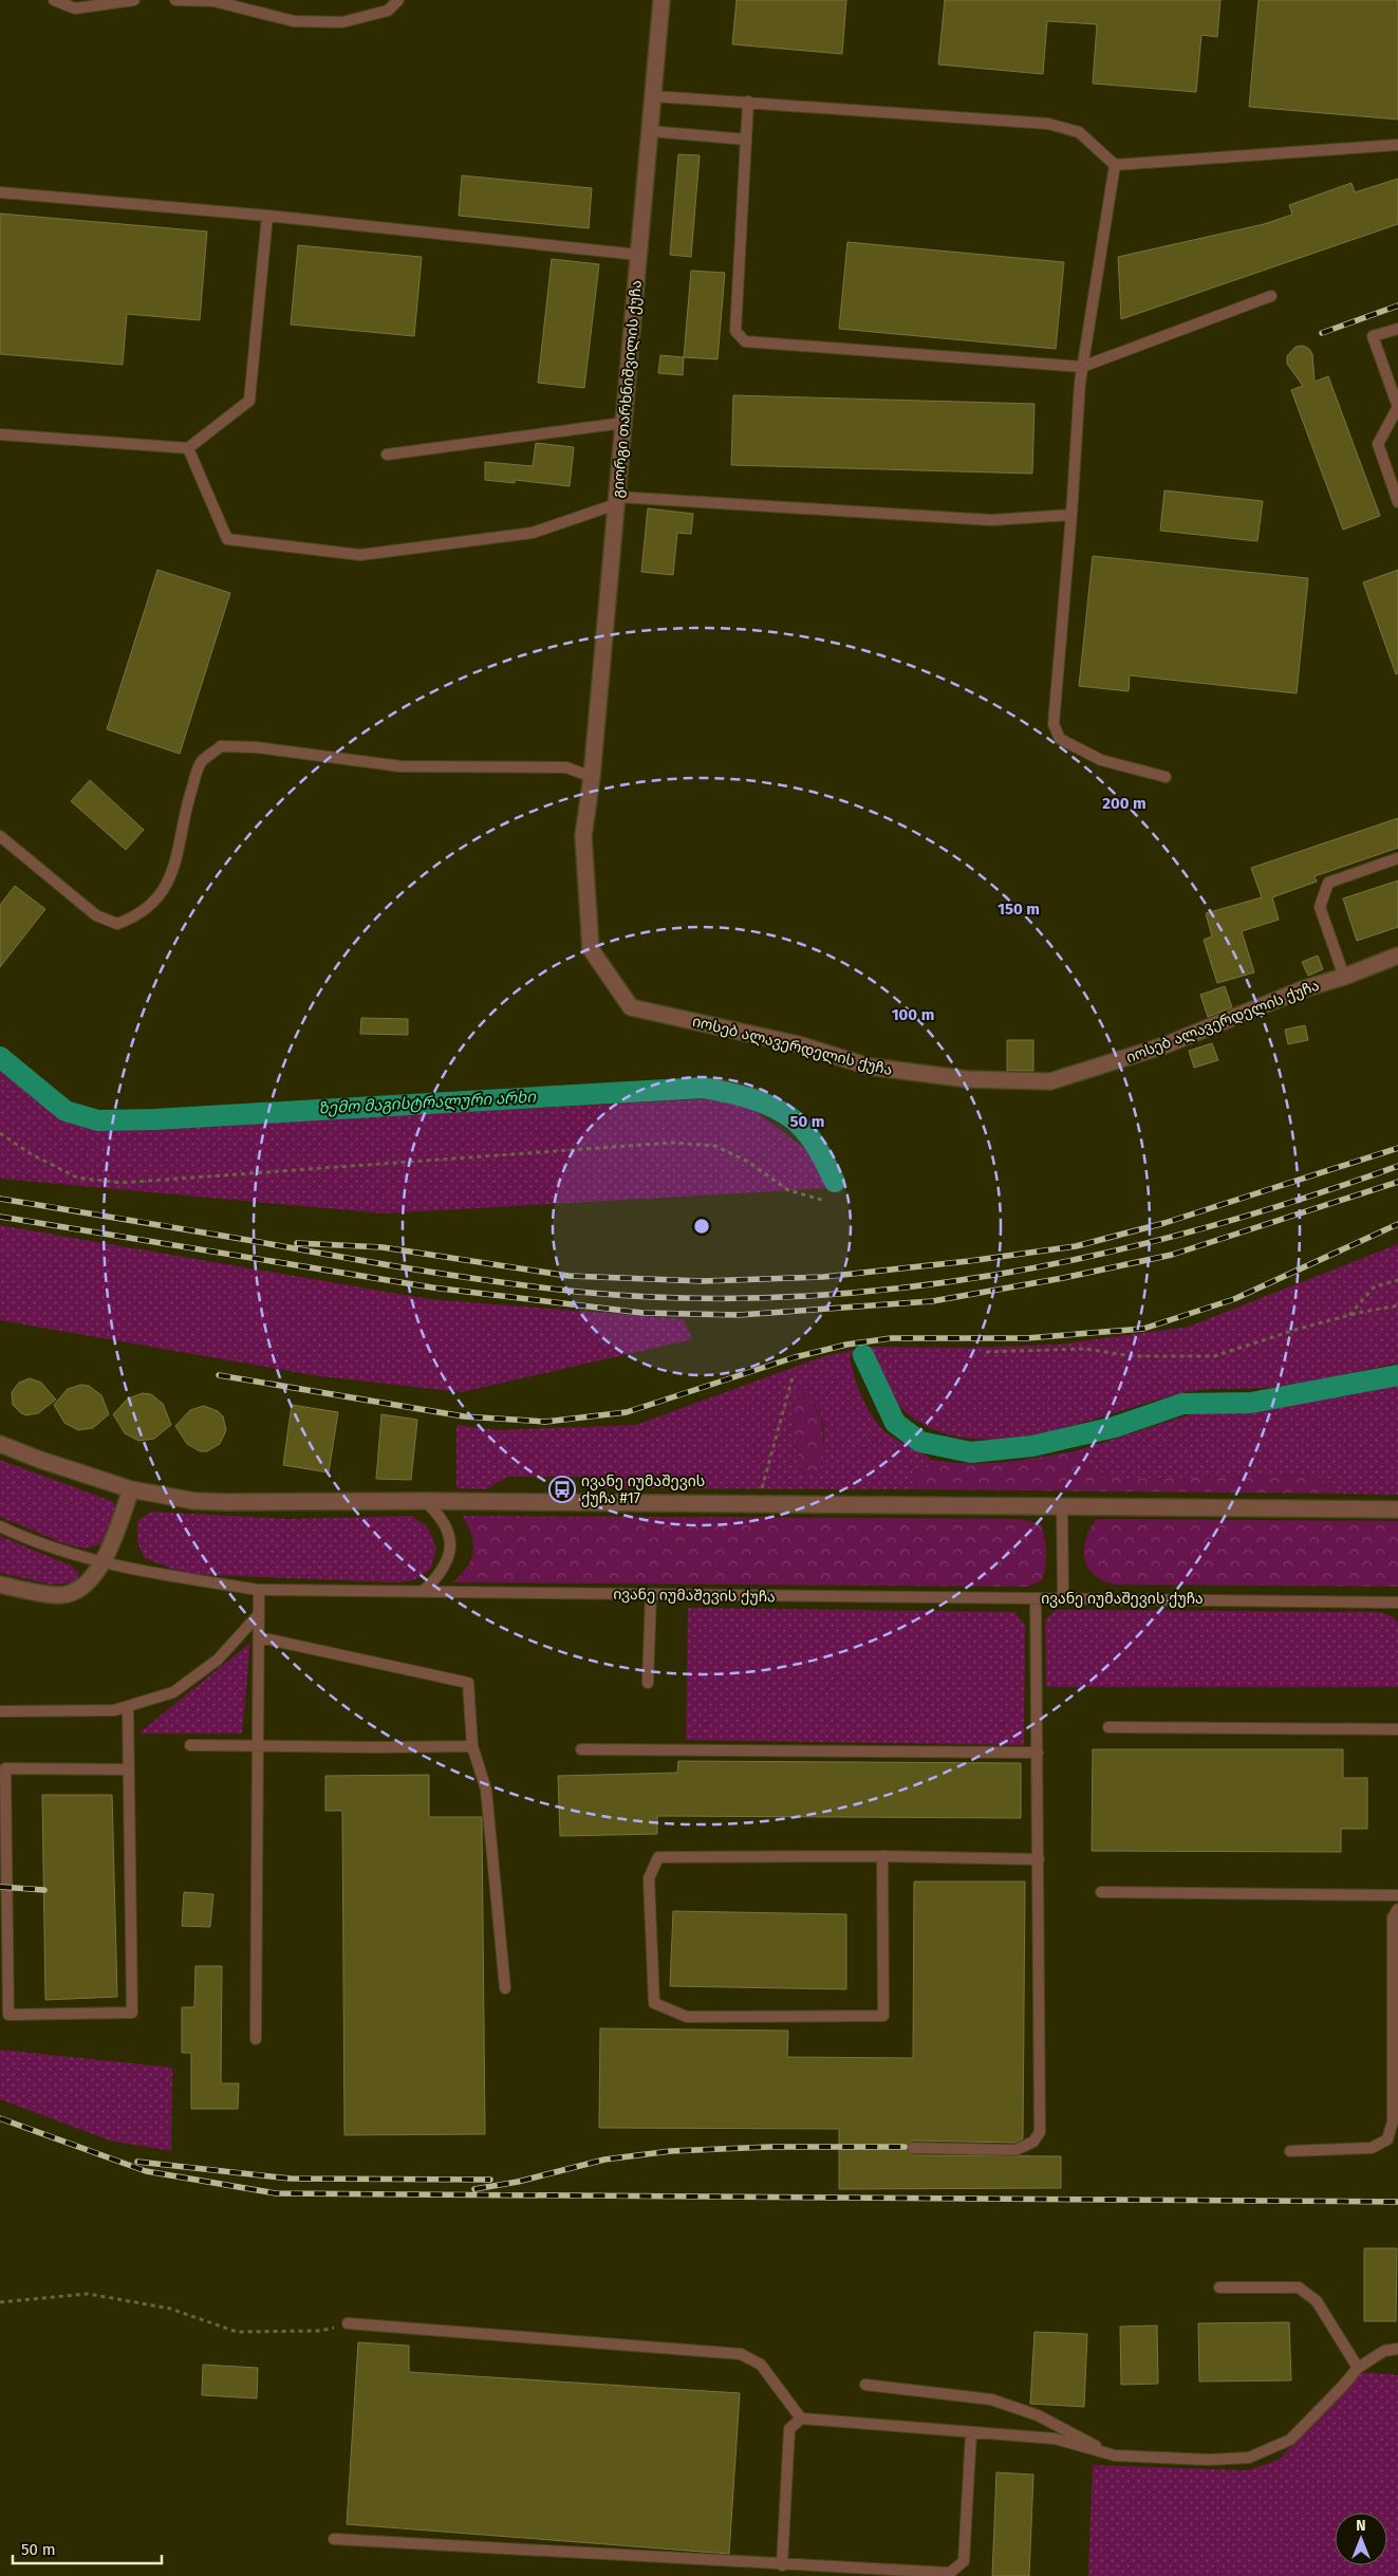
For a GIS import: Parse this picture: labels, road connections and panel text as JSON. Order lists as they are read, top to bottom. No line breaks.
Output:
{"streets":{"street":["გიორგი თარხნიშვილის ქუჩა","იოსებ ალავერდელის ქუჩა"],"lane":["ივანე იუმაშევის ქუჩა"]},"crossings":[["გიორგი თარხნიშვილის ქუჩა","იოსებ ალავერდელის ქუჩა"]],"water":["ზემო მაგისტრალური არხი"],"places":{"bus stop":["ივანე იუმაშევის ქუჩა #17"]},"scale_bar":"50 m","north":"top","rings":["200 m","150 m","100 m","50 m"]}
